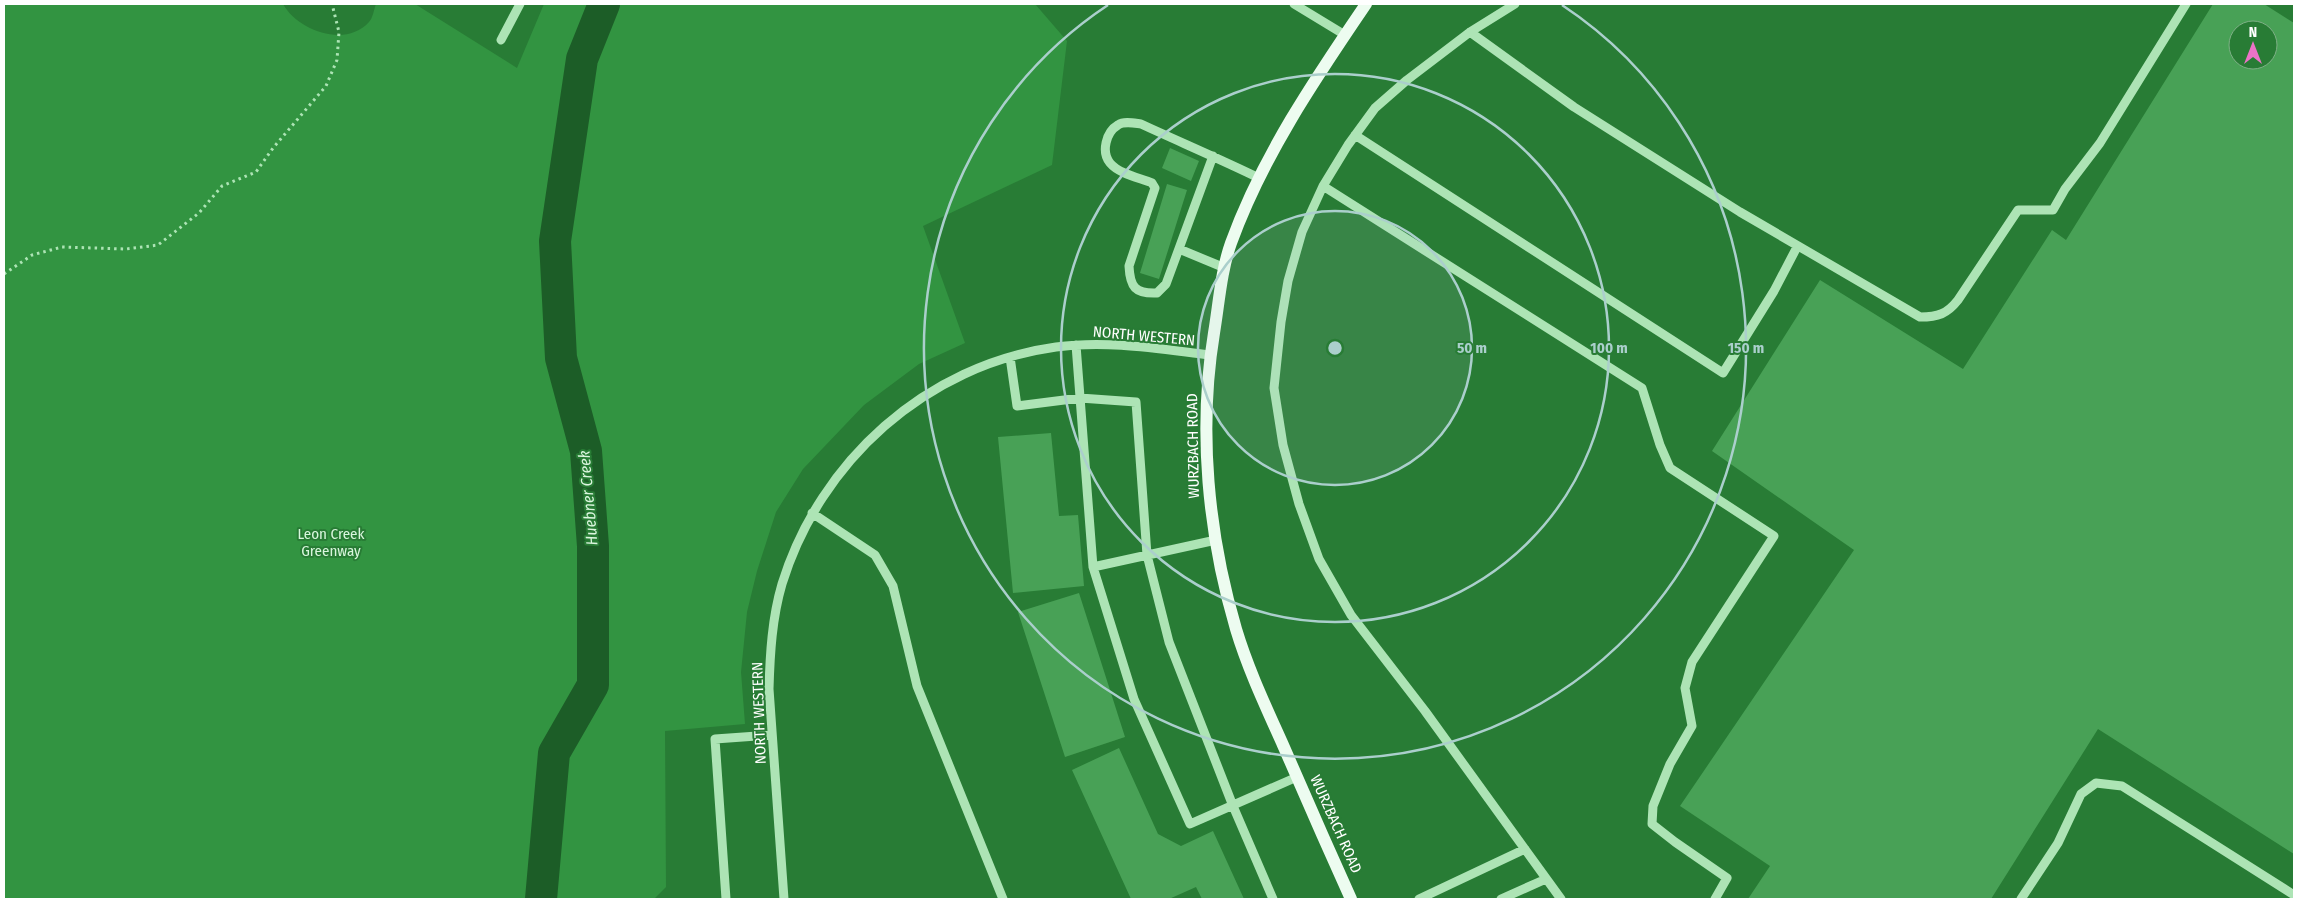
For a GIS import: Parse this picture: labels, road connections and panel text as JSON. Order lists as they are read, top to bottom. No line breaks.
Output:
{"streets":{"main road":["WURZBACH ROAD"],"street":["NORTH WESTERN"]},"crossings":[["NORTH WESTERN","WURZBACH ROAD"]],"water":["Huebner Creek"],"parks":["Leon Creek Greenway"],"north":"top","rings":["50 m","100 m","150 m"]}
